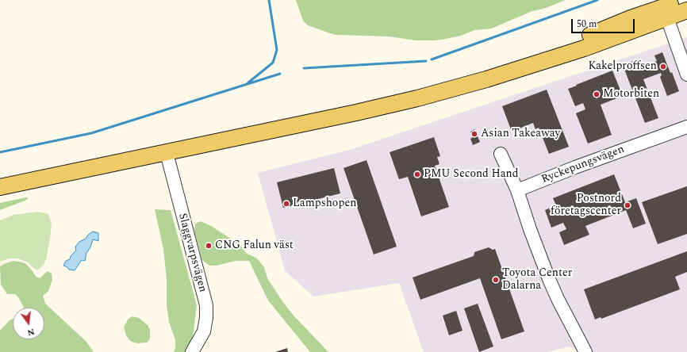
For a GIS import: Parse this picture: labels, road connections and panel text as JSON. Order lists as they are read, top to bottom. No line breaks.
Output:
{"streets":{"street":["Ryckepungsvägen","Slaggvarpsvägen"]},"places":["Kakelproffsen","Motorbiten","Asian Takeaway","PMU Second Hand","Lampshopen","Postnord företagscenter","CNG Falun väst","Toyota Center Dalarna"],"scale_bar":"50 m","north":"bottom"}
